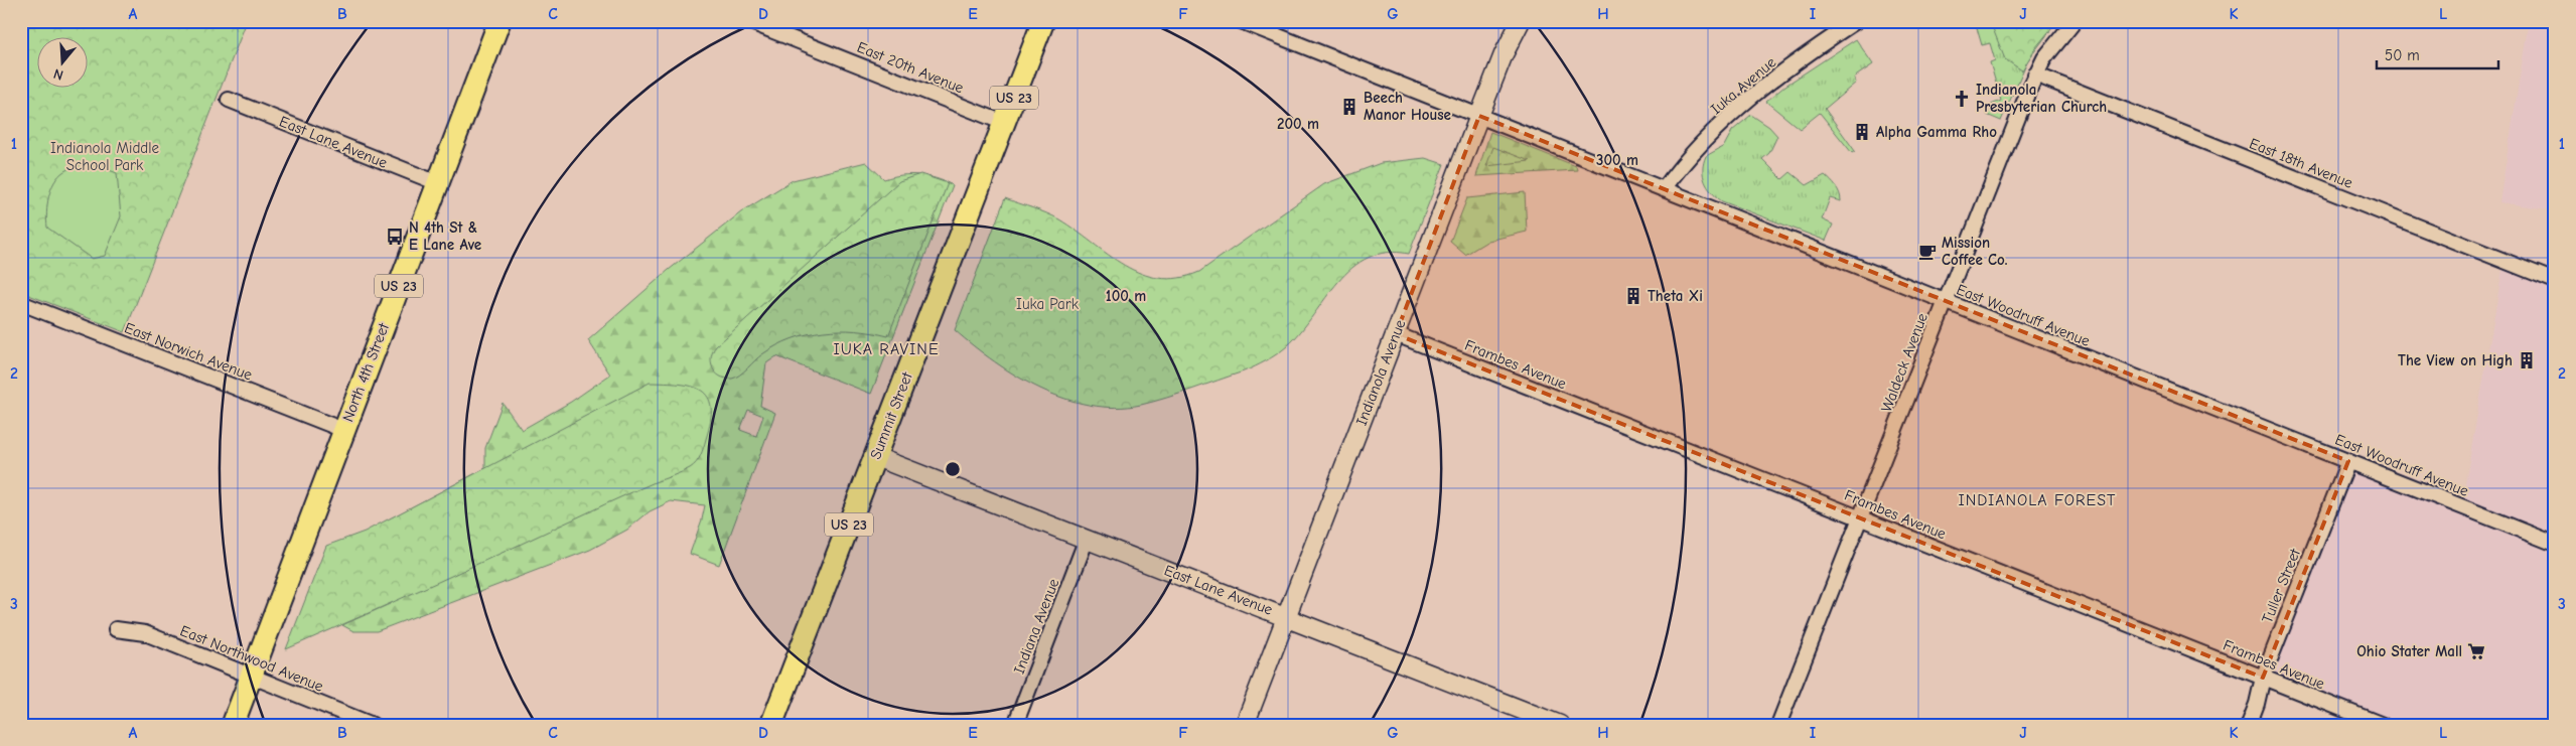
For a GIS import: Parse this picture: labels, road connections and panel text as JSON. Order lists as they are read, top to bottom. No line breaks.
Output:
{"streets":{"main road":["US 23","North 4th Street","Summit Street"],"street":["East 20th Avenue","Iuka Avenue","East Lane Avenue","East 18th Avenue","East Woodruff Avenue","East Norwich Avenue","Waldeck Avenue","Frambes Avenue","Indianola Avenue","Tuller Street","Indiana Avenue","East Northwood Avenue"]},"crossings":[["East 20th Avenue","Summit Street"],["Iuka Avenue","East Woodruff Avenue"],["East Lane Avenue","North 4th Street"],["East Lane Avenue","Indianola Avenue"],["East Lane Avenue","Summit Street"],["East Lane Avenue","Indiana Avenue"],["East 18th Avenue","Waldeck Avenue"],["East Woodruff Avenue","Waldeck Avenue"],["East Woodruff Avenue","Indianola Avenue"],["East Woodruff Avenue","Tuller Street"],["East Norwich Avenue","North 4th Street"],["Waldeck Avenue","Frambes Avenue"],["Frambes Avenue","Indianola Avenue"],["Frambes Avenue","Tuller Street"],["North 4th Street","East Northwood Avenue"]],"districts":["IUKA RAVINE","INDIANOLA FOREST"],"parks":["Indianola Middle School Park","Iuka Park"],"places":{"church":["Indianola Presbyterian Church"],"building":["Beech Manor House","Alpha Gamma Rho","Theta Xi","The View on High"],"bus stop":["N 4th St & E Lane Ave"],"cafe":["Mission Coffee Co."],"supermarket":["Ohio Stater Mall"]},"scale_bar":"50 m","north":"bottom","grid":{"columns":["A","B","C","D","E","F","G","H","I","J","K","L"],"rows":["1","2","3"]},"rings":["200 m","300 m","100 m"]}
